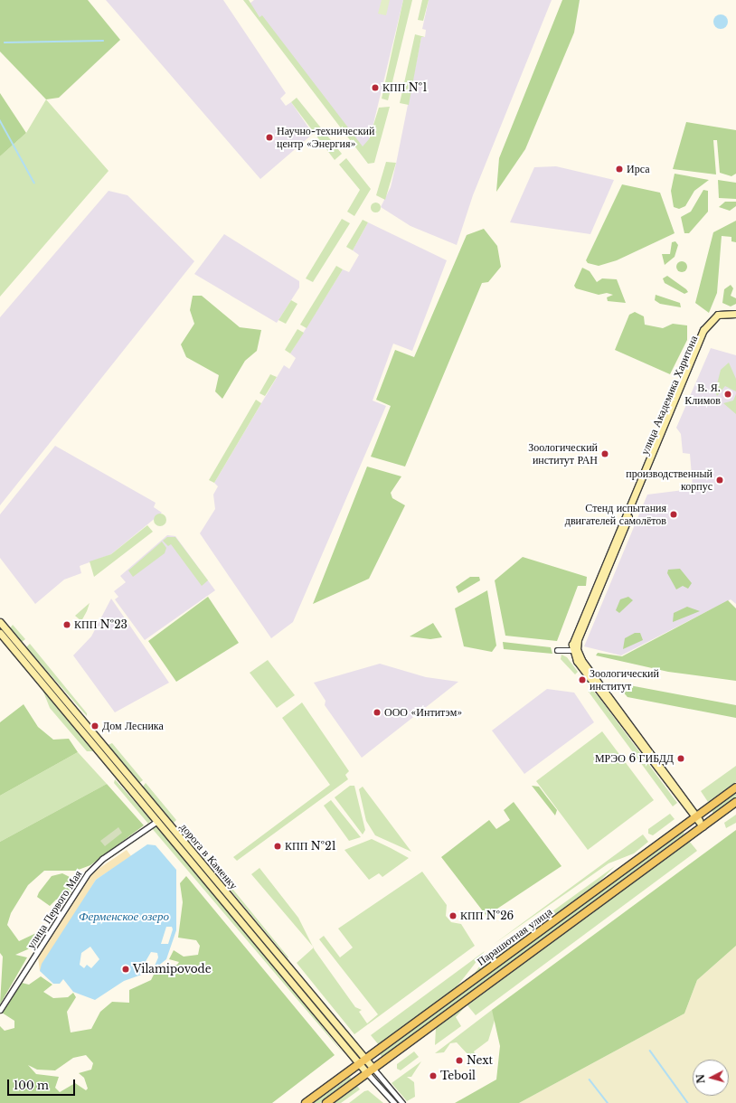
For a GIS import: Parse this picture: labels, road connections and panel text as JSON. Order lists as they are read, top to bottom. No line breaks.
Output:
{"streets":{"main road":["улица Академика Харитона","дорога в Каменку","Парашютная улица"],"street":["улица Первого Мая"]},"crossings":[["улица Академика Харитона","Парашютная улица"],["дорога в Каменку","улица Первого Мая"],["дорога в Каменку","Парашютная улица"]],"water":["Ферменское озеро"],"places":["КПП №1","Научно-технический центр «Энергия»","Ирса","В. Я. Климов","Зоологический институт РАН","производственный корпус","Стенд испытания двигателей самолётов","КПП №23","Зоологический институт","ООО «Интитэм»","Дом Лесника","МРЭО 6 ГИБДД","КПП №21","КПП №26","Vilamipovode","Next","Teboil"],"scale_bar":"100 m","north":"left"}
